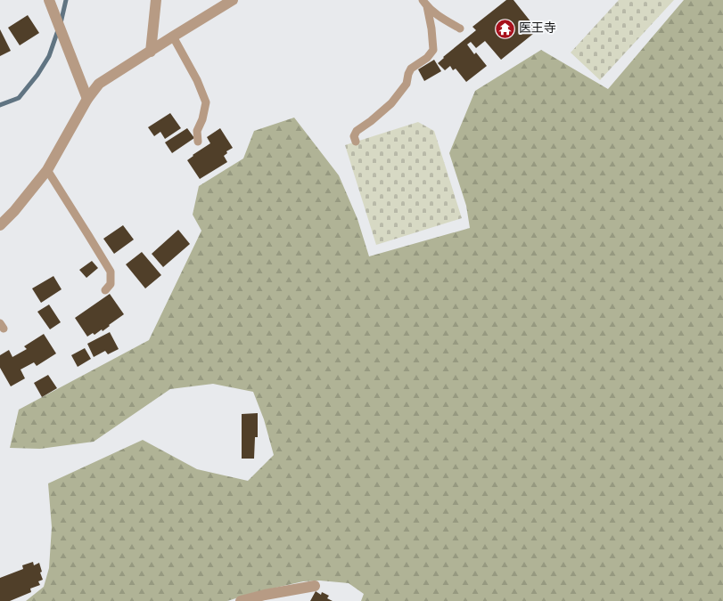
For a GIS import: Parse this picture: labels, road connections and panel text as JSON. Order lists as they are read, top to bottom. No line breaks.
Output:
{"places":{"temple":["医王寺"]}}
